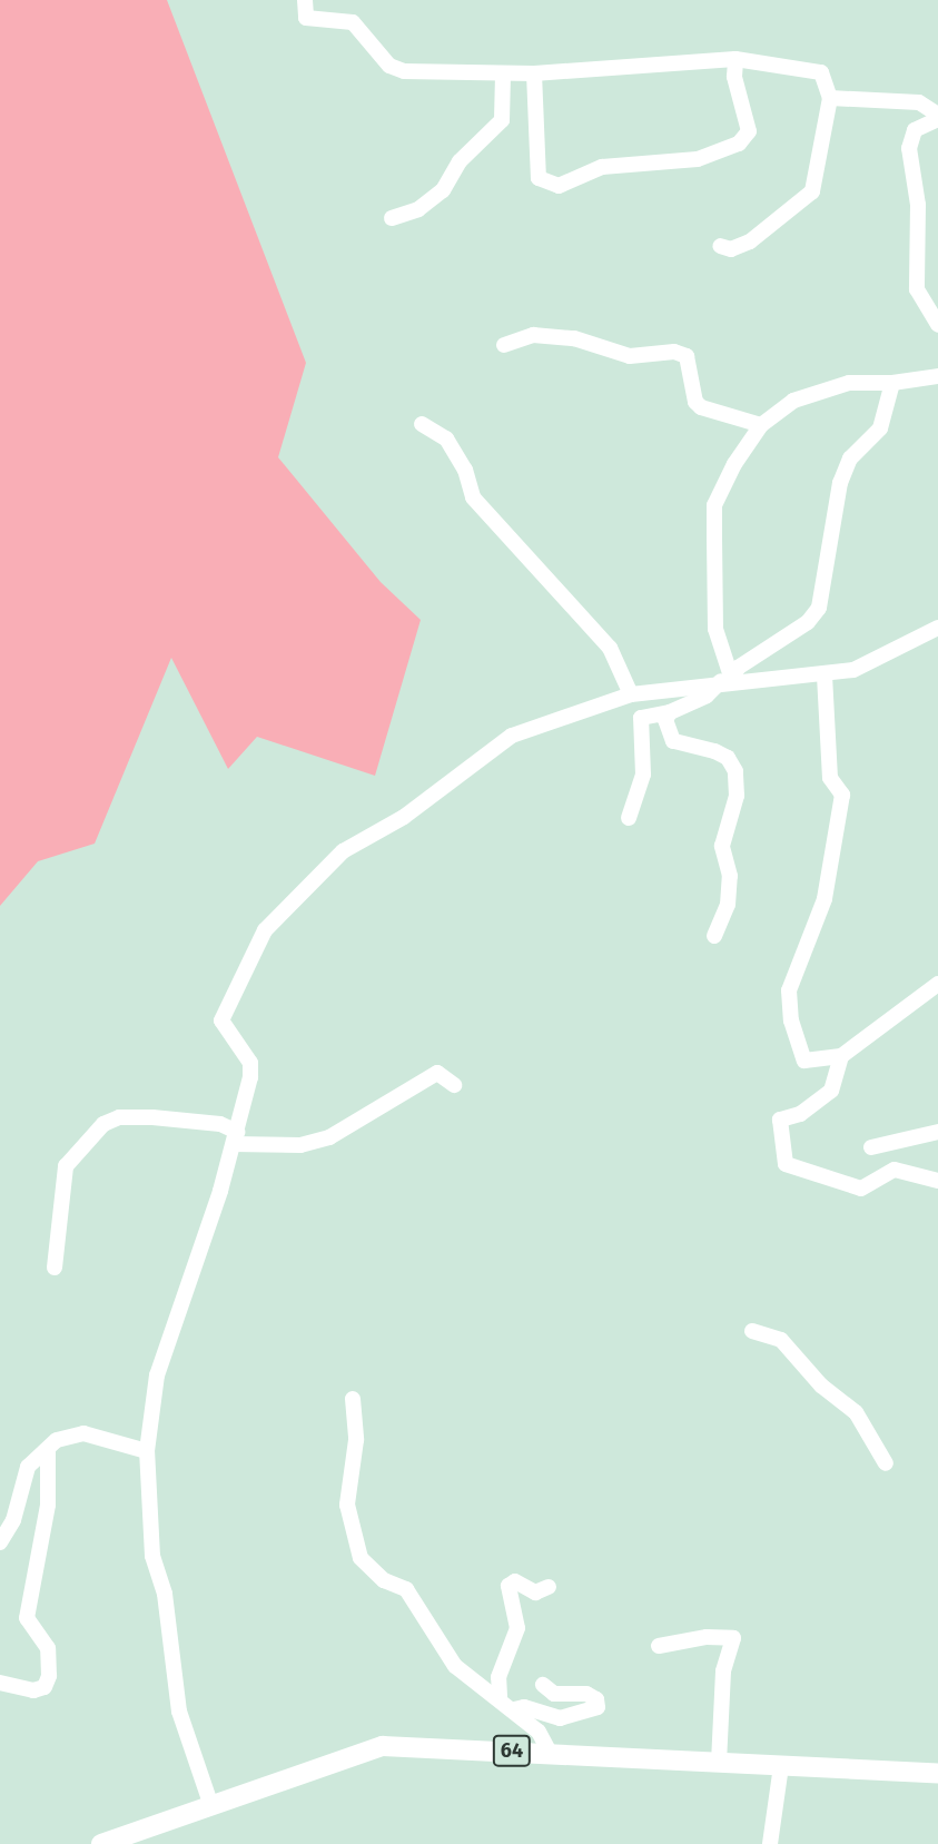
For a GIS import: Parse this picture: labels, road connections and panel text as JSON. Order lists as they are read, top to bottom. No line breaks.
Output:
{"streets":{"main road":["64"]}}
